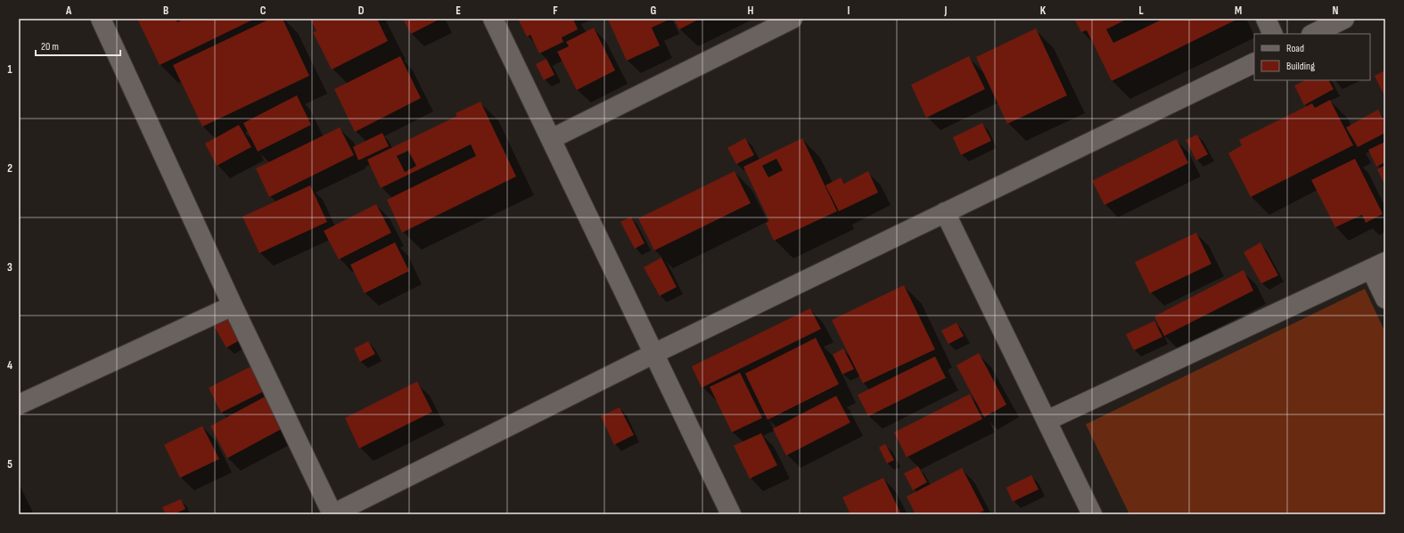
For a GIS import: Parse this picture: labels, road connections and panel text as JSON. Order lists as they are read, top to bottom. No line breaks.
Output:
{"legend":["Road","Building"],"scale_bar":"20 m","grid":{"columns":["A","B","C","D","E","F","G","H","I","J","K","L","M","N"],"rows":["1","2","3","4","5"]}}
